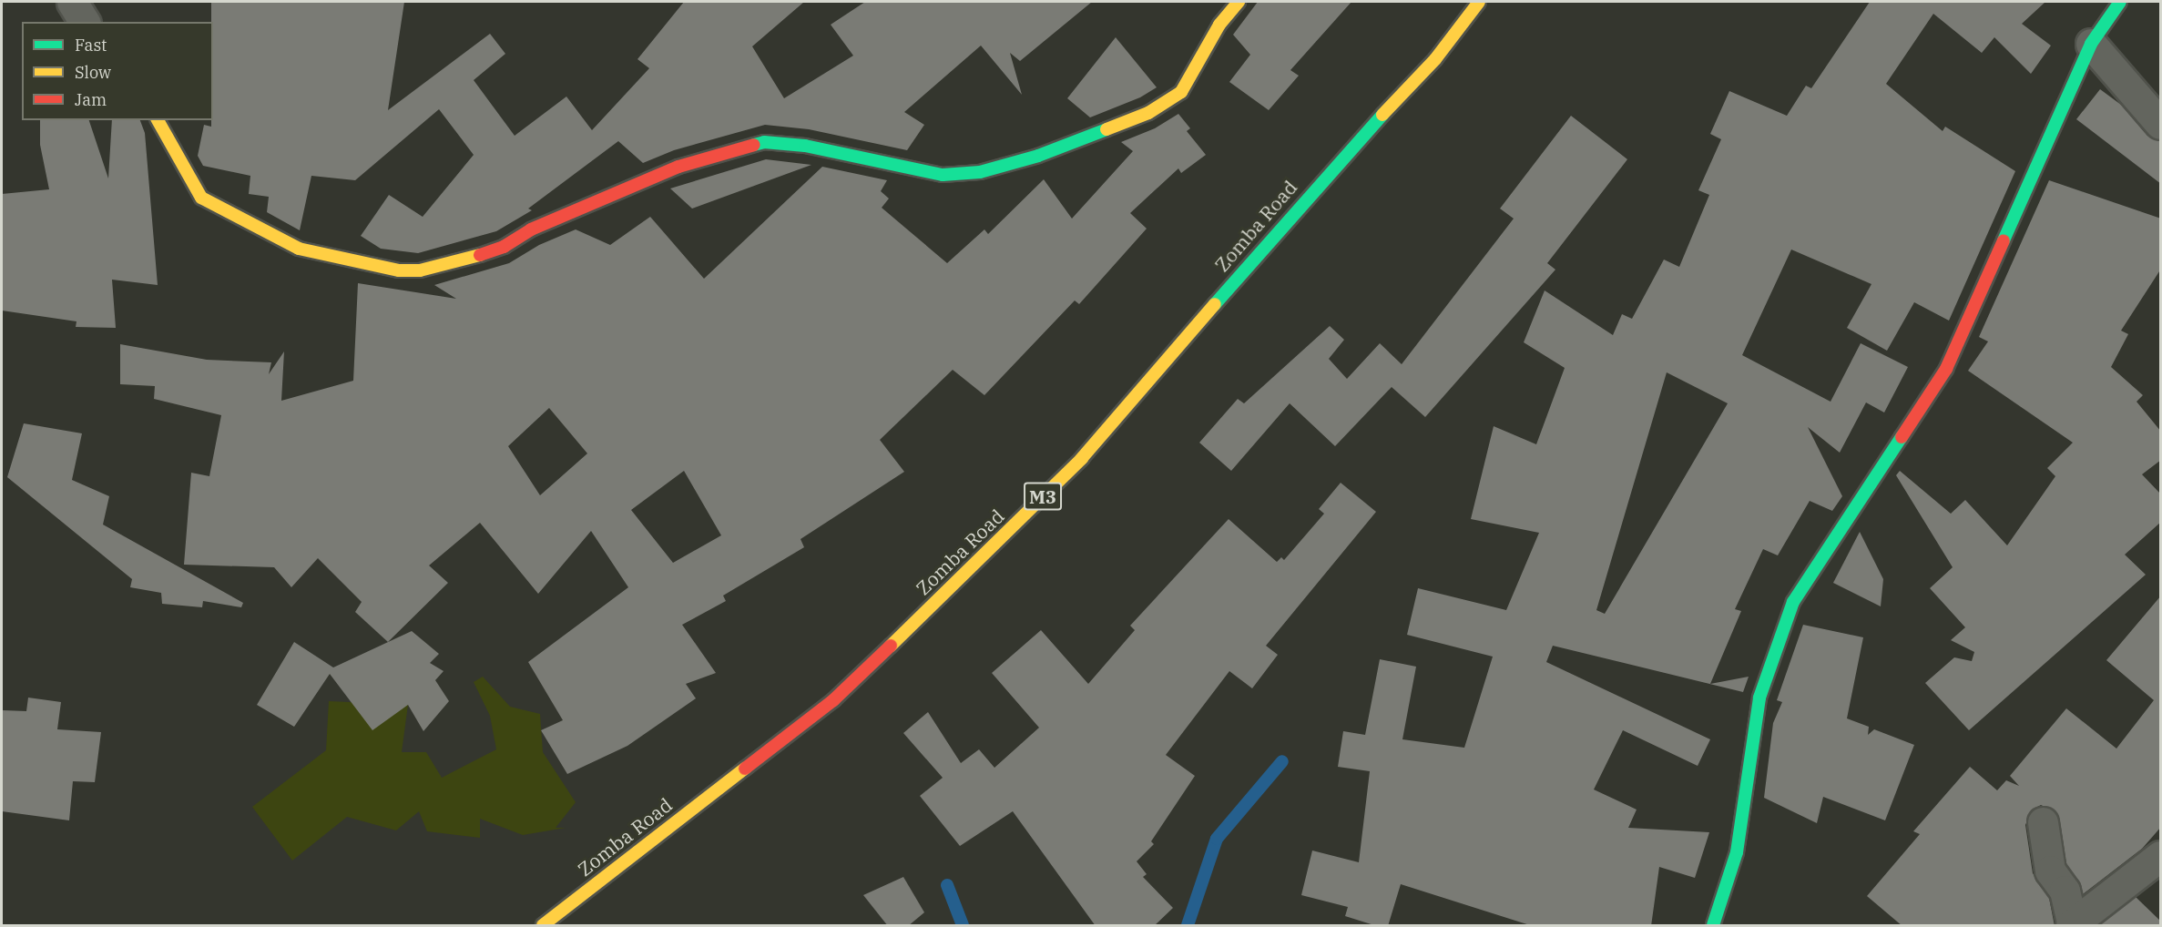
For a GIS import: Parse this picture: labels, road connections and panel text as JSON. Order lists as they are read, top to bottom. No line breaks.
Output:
{"streets":{"main road":["Zomba Road","M3"]},"legend":["Fast","Slow","Jam"]}
